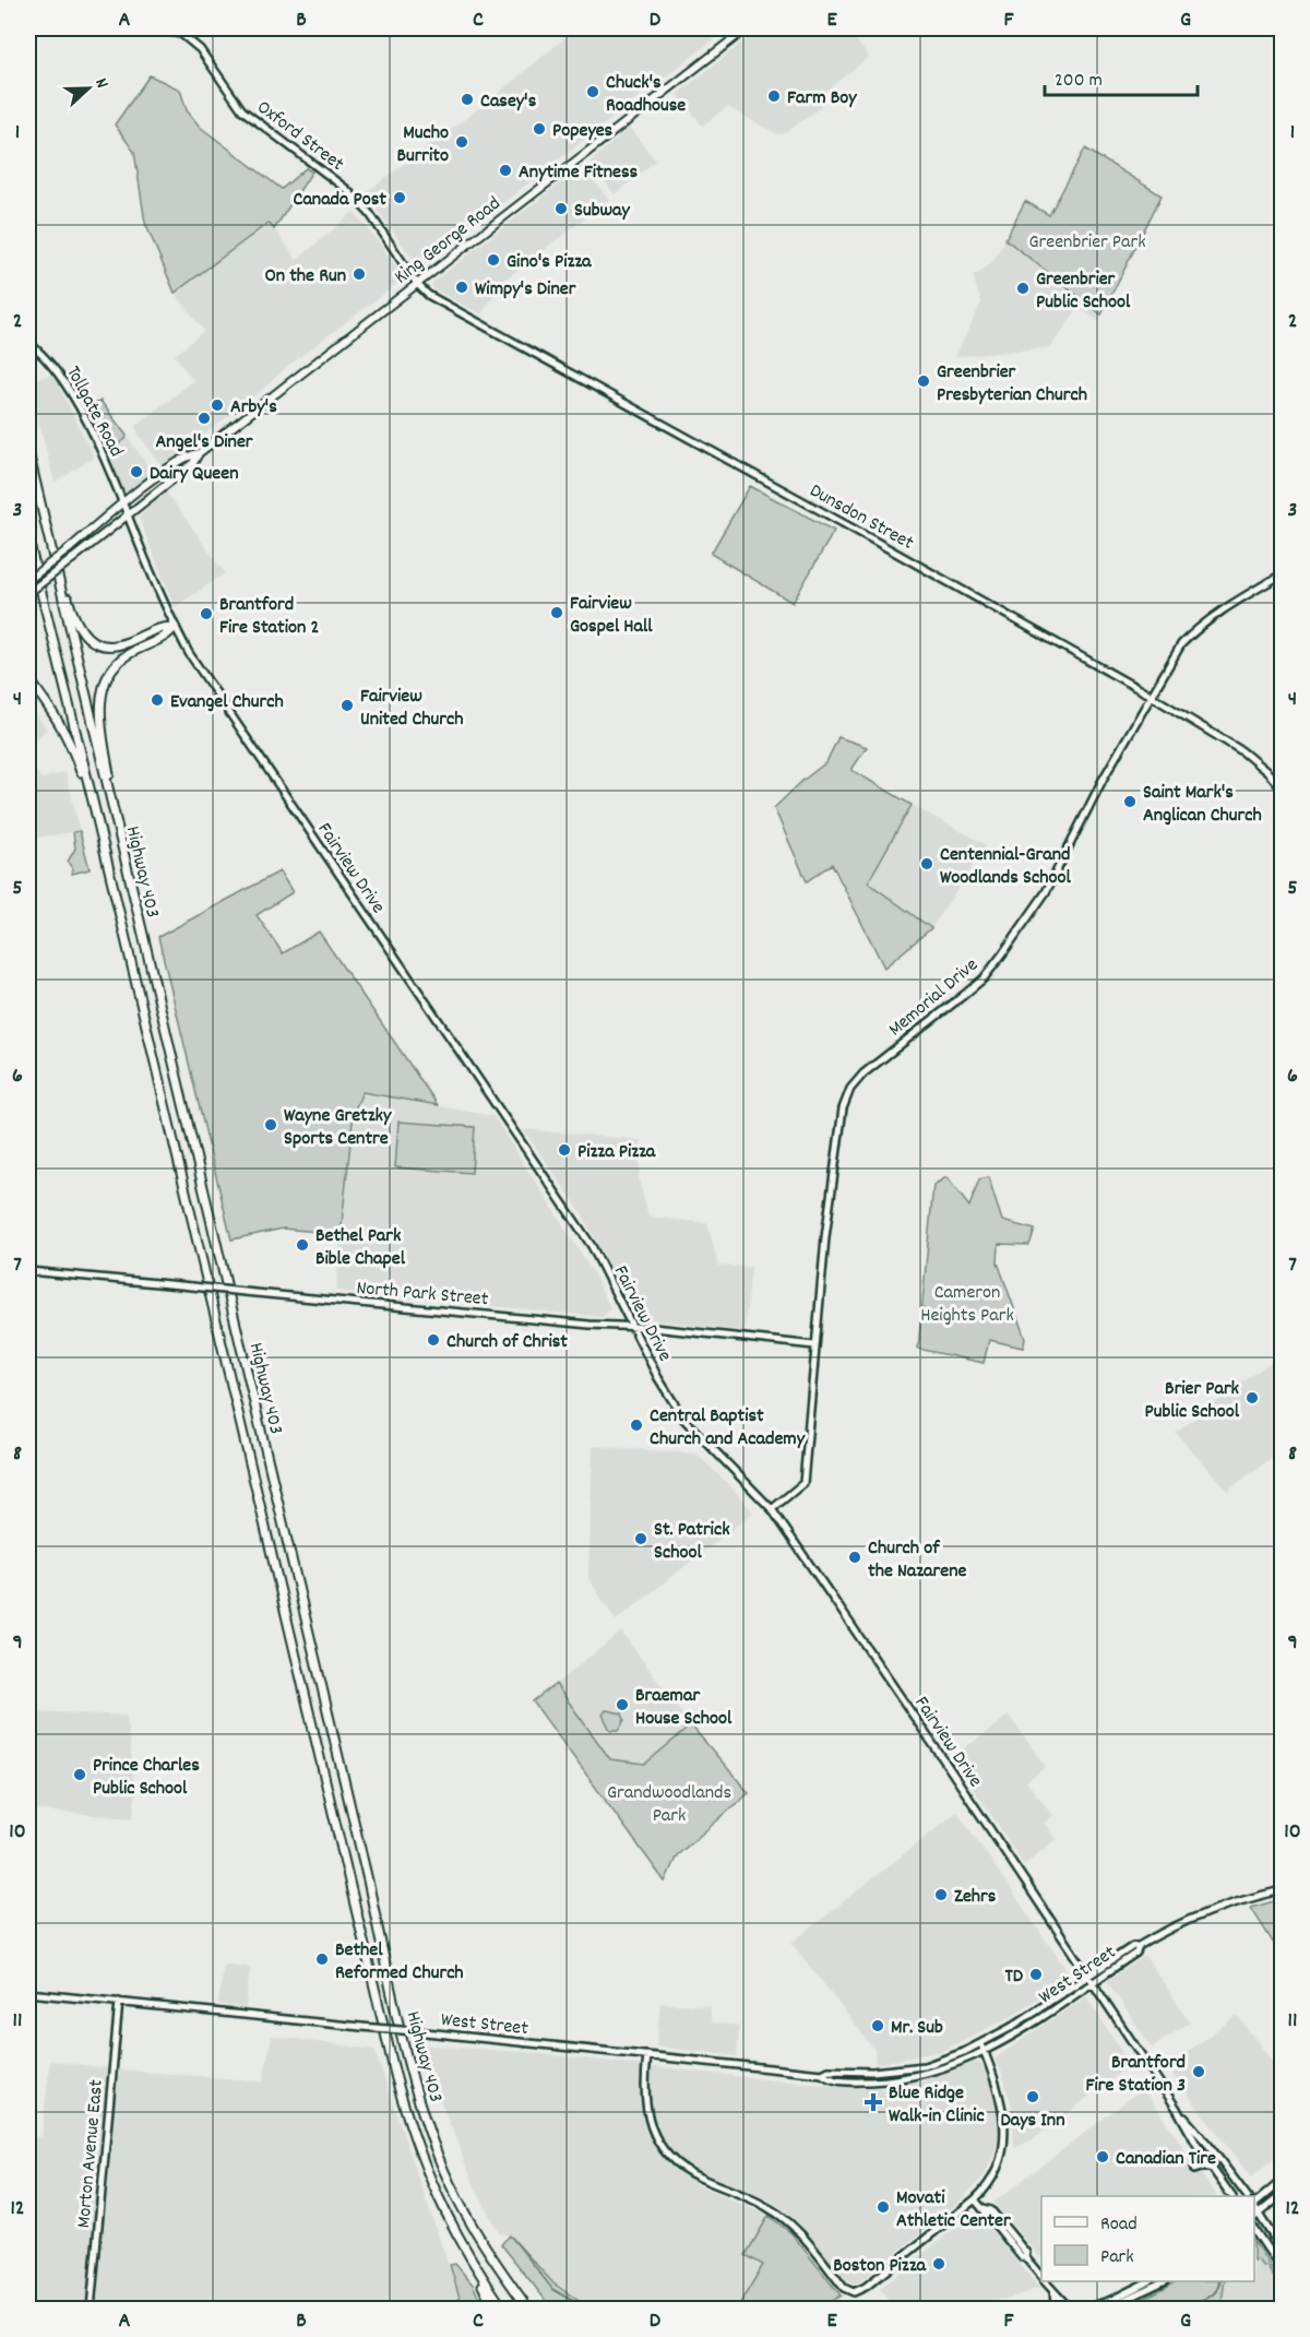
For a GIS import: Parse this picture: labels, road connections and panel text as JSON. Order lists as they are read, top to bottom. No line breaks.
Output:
{"streets":{"highway":["Highway 403"],"main road":["Oxford Street","King George Road","Tollgate Road","Dunsdon Street","Fairview Drive","Memorial Drive","North Park Street","West Street","Morton Avenue East"]},"crossings":[["Oxford Street","King George Road"],["Oxford Street","Dunsdon Street"],["King George Road","Tollgate Road"],["King George Road","Dunsdon Street"],["King George Road","Fairview Drive"],["Tollgate Road","Fairview Drive"],["Dunsdon Street","Memorial Drive"],["Fairview Drive","Memorial Drive"],["Fairview Drive","North Park Street"],["Fairview Drive","West Street"],["Memorial Drive","North Park Street"],["West Street","Morton Avenue East"]],"parks":["Greenbrier Park","Cameron Heights Park","Grandwoodlands Park"],"places":{"other":["Chuck's Roadhouse","Farm Boy","Casey's","Popeyes","Mucho Burrito","Anytime Fitness","Canada Post","Subway","Gino's Pizza","On the Run","Wimpy's Diner","Greenbrier Public School","Greenbrier Presbyterian Church","Arby's","Angel's Diner","Dairy Queen","Fairview Gospel Hall","Brantford Fire Station 2","Evangel Church","Fairview United Church","Saint Mark's Anglican Church","Centennial-Grand Woodlands School","Wayne Gretzky Sports Centre","Pizza Pizza","Bethel Park Bible Chapel","Church of Christ","Brier Park Public School","Central Baptist Church and Academy","St. Patrick School","Church of the Nazarene","Braemar House School","Prince Charles Public School","Zehrs","Bethel Reformed Church","TD","Mr. Sub","Brantford Fire Station 3","Days Inn","Canadian Tire","Movati Athletic Center","Boston Pizza"],"health":["Blue Ridge Walk-in Clinic"]},"legend":["Road","Park"],"scale_bar":"200 m","north":"right","grid":{"columns":["A","B","C","D","E","F","G"],"rows":["1","2","3","4","5","6","7","8","9","10","11","12"]}}
